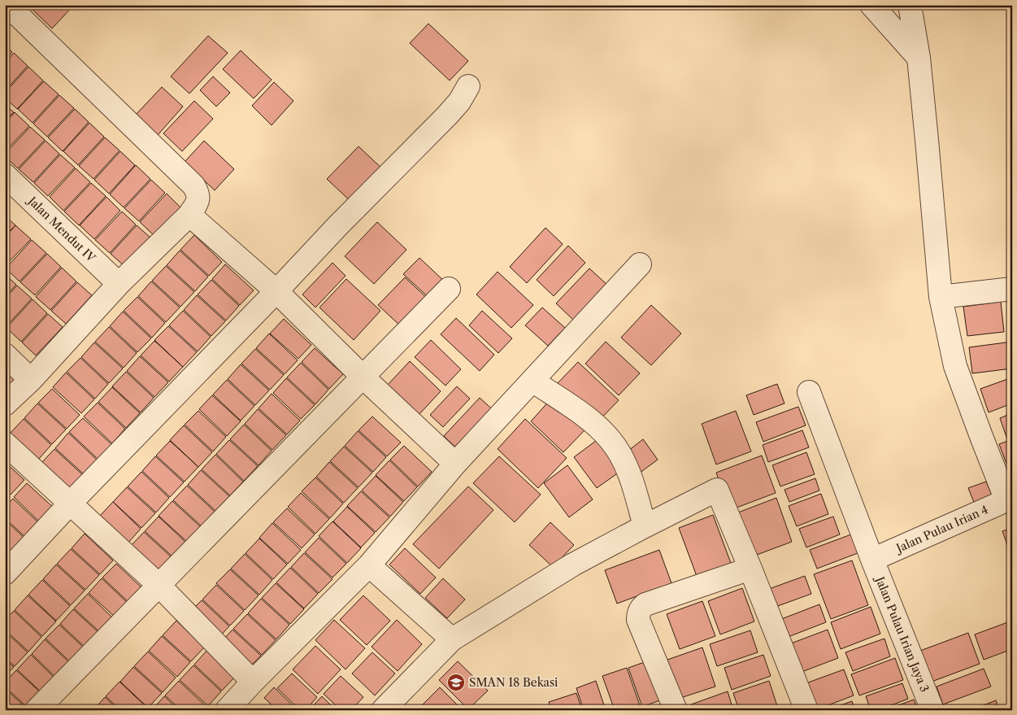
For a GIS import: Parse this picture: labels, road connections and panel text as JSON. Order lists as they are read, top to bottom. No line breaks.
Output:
{"streets":{"street":["Jalan Mendut IV","Jalan Pulau Irian 4","Jalan Pulau Irian Jaya 3"]},"crossings":[["Jalan Pulau Irian 4","Jalan Pulau Irian Jaya 3"]],"places":{"school or university":["SMAN 18 Bekasi"]}}
